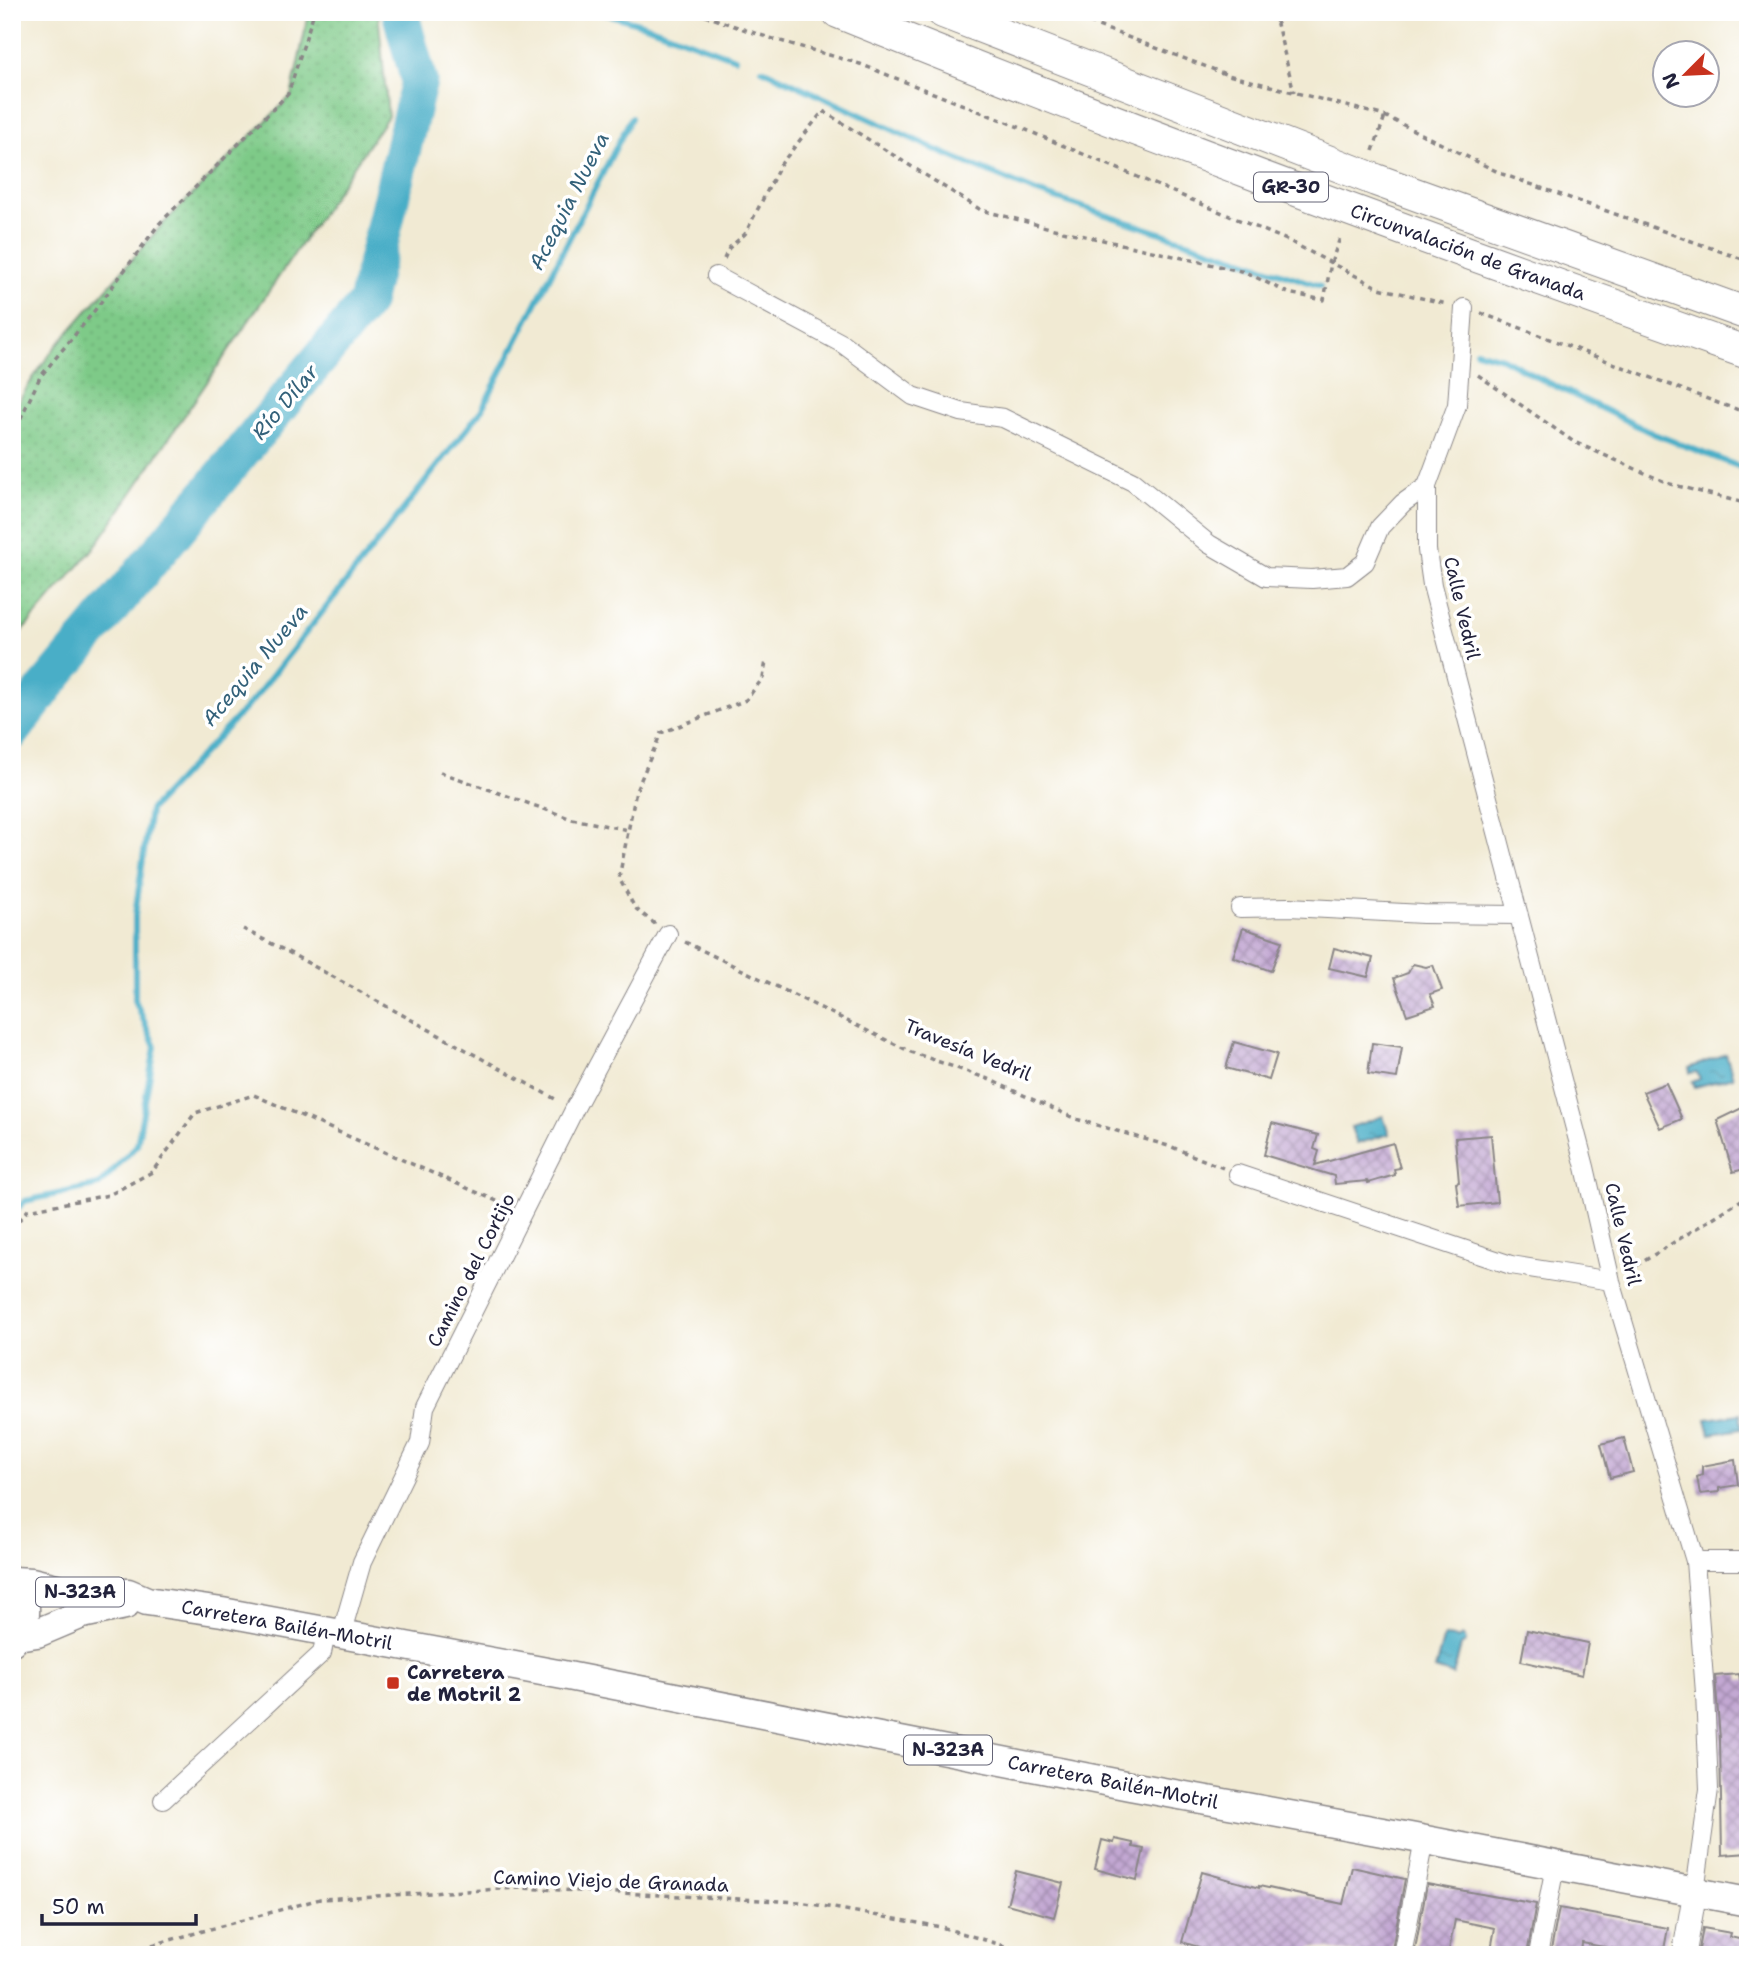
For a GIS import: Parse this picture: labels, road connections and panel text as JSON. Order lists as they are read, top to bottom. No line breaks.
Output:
{"streets":{"highway":["GR-30","Circunvalación de Granada"],"main road":["N-323A","Carretera Bailén-Motril"],"street":["Calle Vedril","Camino del Cortijo"],"path":["Travesía Vedril","Camino Viejo de Granada"]},"crossings":[["Calle Vedril","Carretera Bailén-Motril"],["Travesía Vedril","Camino del Cortijo"],["Camino del Cortijo","Carretera Bailén-Motril"],["N-323A","Carretera Bailén-Motril"]],"water":["Acequia Nueva","Río Dílar"],"places":{"transit":["Carretera de Motril 2"]},"scale_bar":"50 m","north":"bottom left"}
